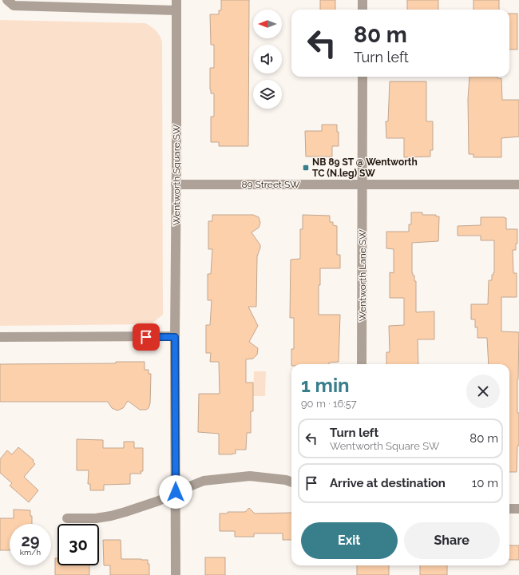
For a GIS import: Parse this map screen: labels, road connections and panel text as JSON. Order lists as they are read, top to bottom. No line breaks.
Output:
{"streets":{"street":["Wentworth Square SW","89 Street SW","Wentworth Lane SW"]},"crossings":[["Wentworth Square SW","89 Street SW"],["89 Street SW","Wentworth Lane SW"]],"places":{"transit":["NB 89 ST @ Wentworth TC (N.leg) SW"]},"north":"left","page":{"turn":["80 m","Turn left"],"heading":["1 min","90 m · 16:57"],"list":[{"name":"Turn left","note":"Wentworth Square SW","value":"80 m"},{"name":"Arrive at destination","value":"10 m"}],"buttons":["Exit","Share"],"speed":"29 km/h","limit":"30"}}
